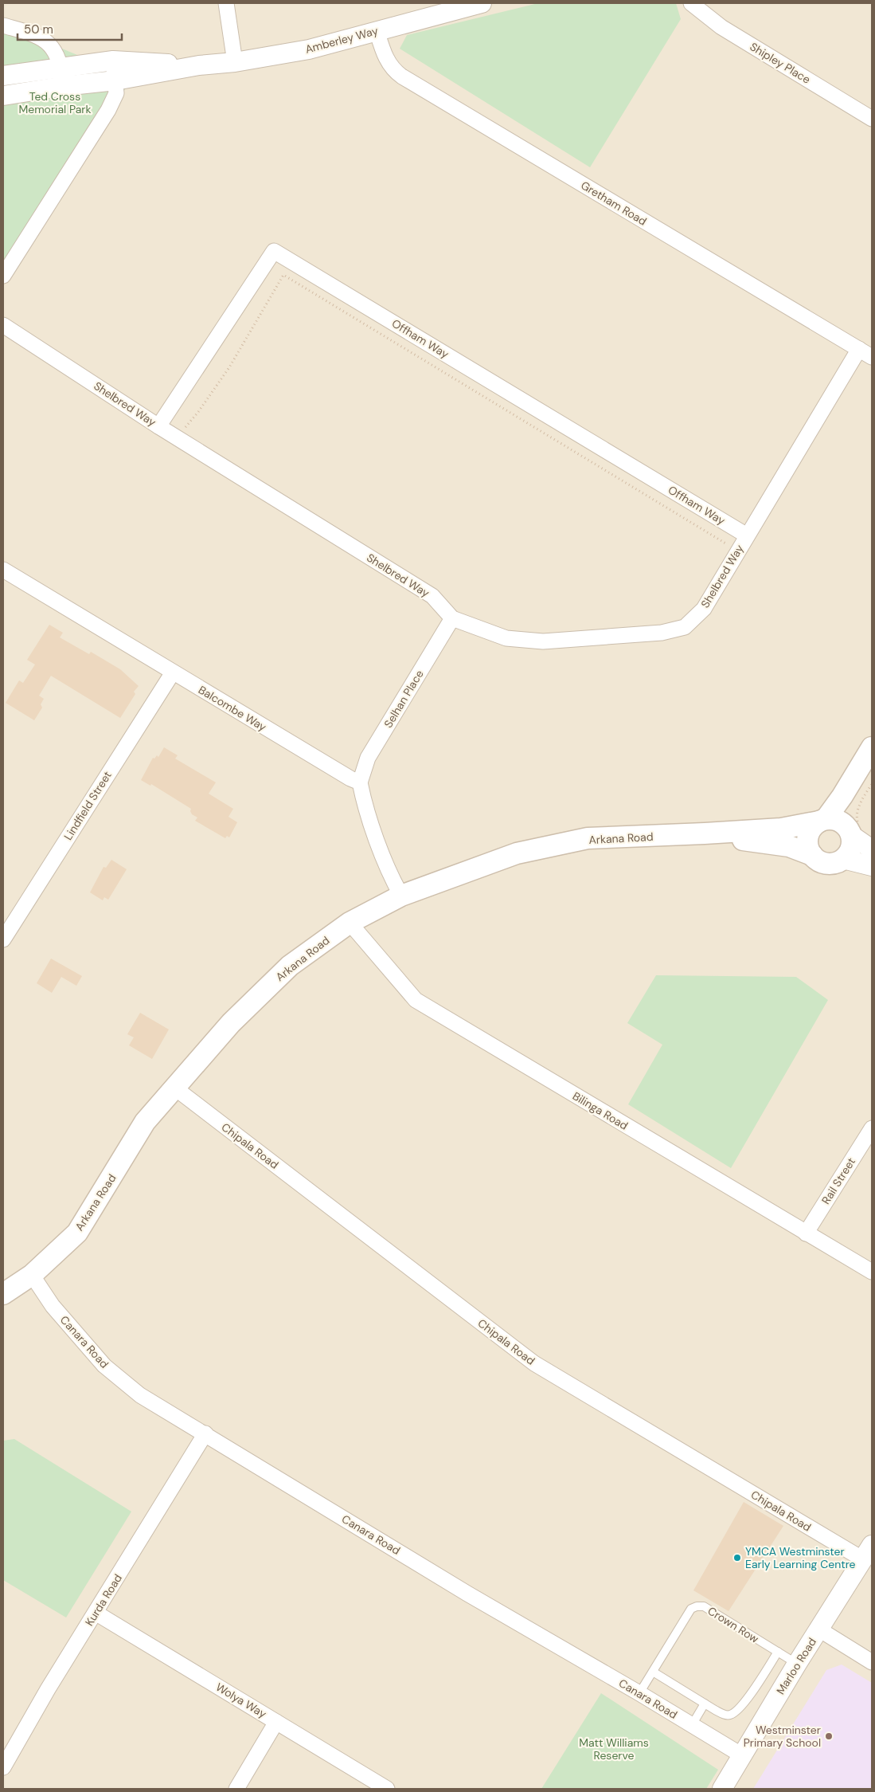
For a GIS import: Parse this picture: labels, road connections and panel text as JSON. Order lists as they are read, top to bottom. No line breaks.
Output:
{"streets":{"main road":["Arkana Road"],"street":["Amberley Way","Shipley Place","Gretham Road","Offham Way","Shelbred Way","Selhan Place","Balcombe Way","Lindfield Street","Bilinga Road","Chipala Road","Rail Street","Canara Road","Kurda Road","Marloo Road","Wolya Way"],"lane":["Crown Row"]},"crossings":[["Amberley Way","Gretham Road"],["Gretham Road","Shelbred Way"],["Offham Way","Shelbred Way"],["Shelbred Way","Selhan Place"],["Selhan Place","Balcombe Way"],["Balcombe Way","Lindfield Street"],["Arkana Road","Bilinga Road"],["Arkana Road","Chipala Road"],["Arkana Road","Canara Road"],["Bilinga Road","Rail Street"],["Chipala Road","Marloo Road"],["Canara Road","Kurda Road"],["Canara Road","Crown Row"],["Canara Road","Marloo Road"],["Kurda Road","Wolya Way"],["Crown Row","Marloo Road"]],"parks":["Ted Cross Memorial Park","Matt Williams Reserve"],"places":["YMCA Westminster Early Learning Centre","Westminster Primary School"],"scale_bar":"50 m"}
